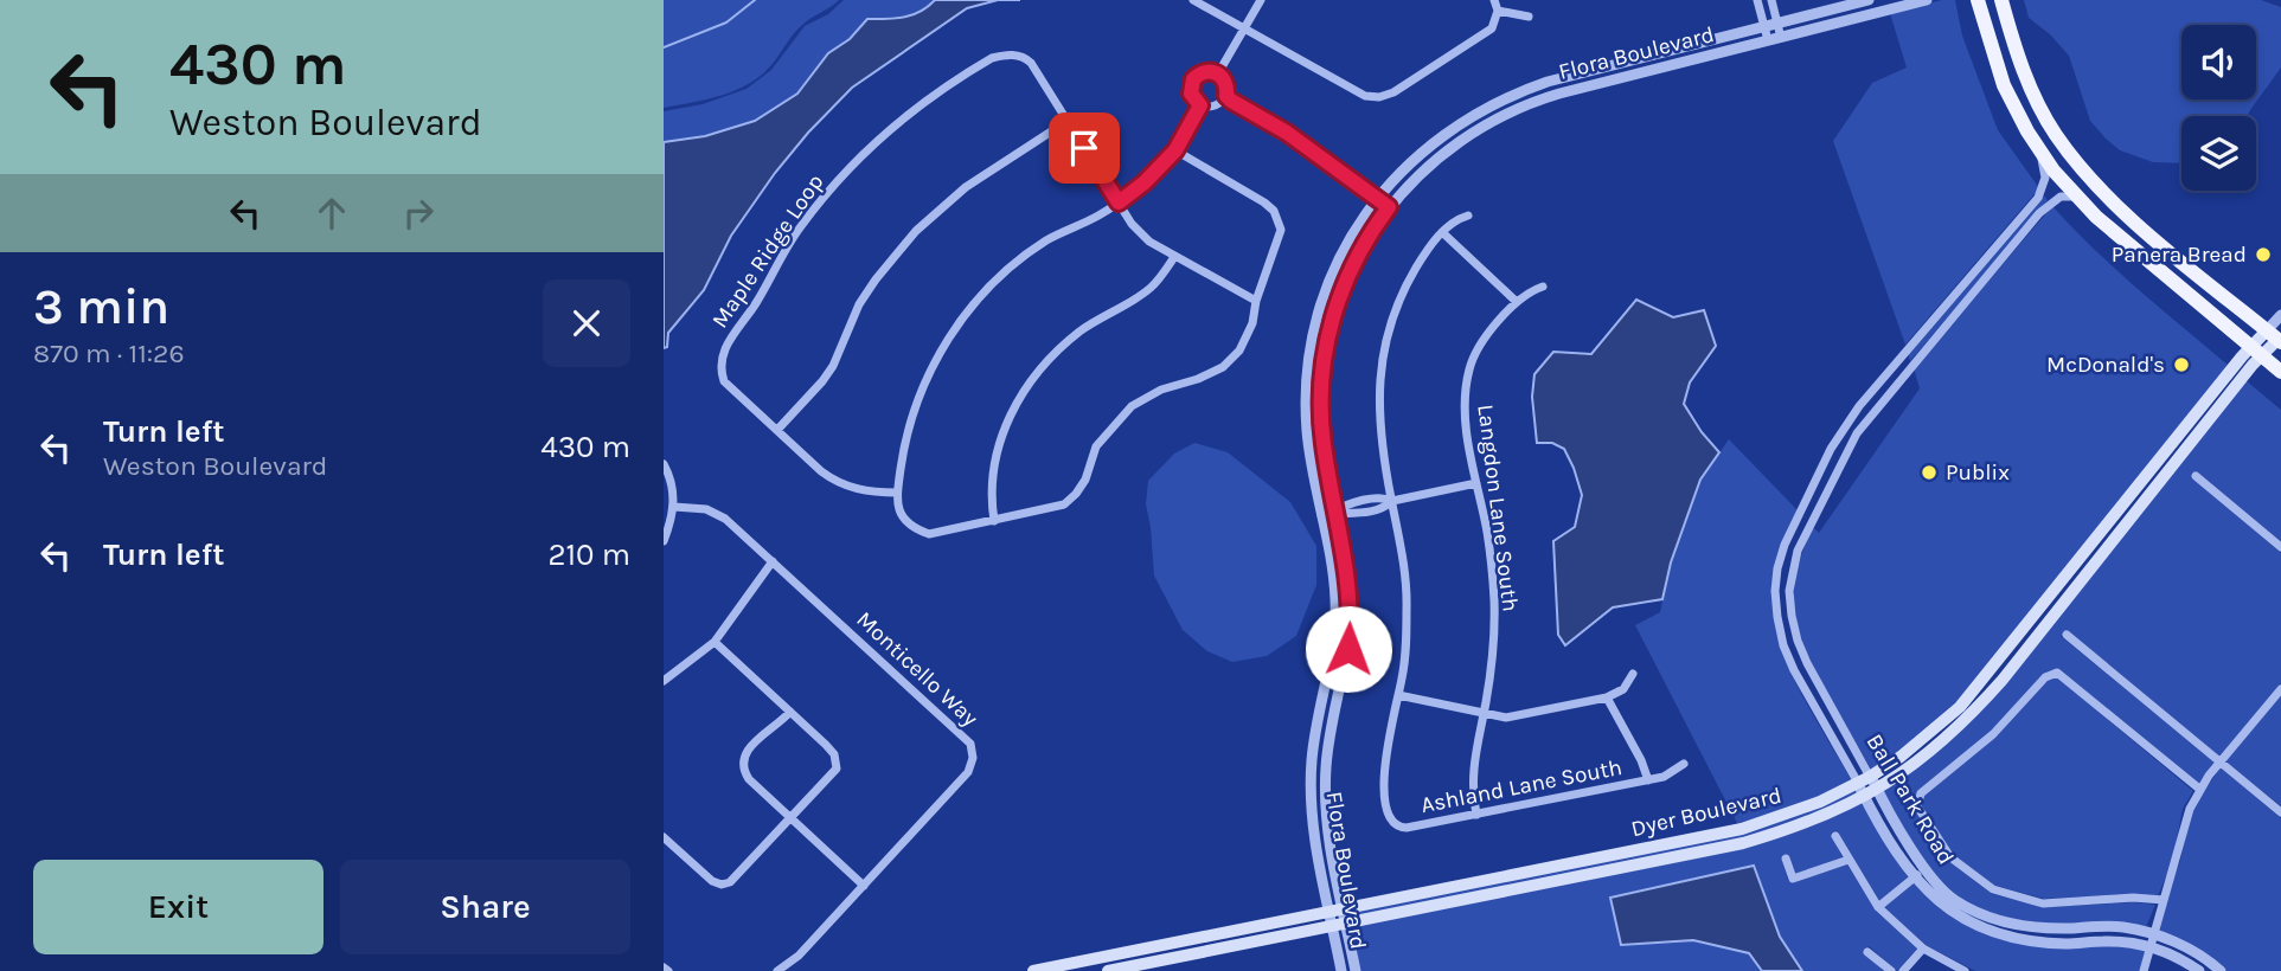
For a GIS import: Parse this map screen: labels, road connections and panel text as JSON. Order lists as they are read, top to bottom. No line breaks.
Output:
{"streets":{"main road":["Dyer Boulevard"],"street":["Flora Boulevard","Maple Ridge Loop","Langdon Lane South","Monticello Way","Ashland Lane South","Ball Park Road"]},"crossings":[["Flora Boulevard","Dyer Boulevard"],["Langdon Lane South","Ashland Lane South"],["Ball Park Road","Dyer Boulevard"]],"places":["Panera Bread","McDonald's","Publix"],"page":{"turn":["430 m","Weston Boulevard"],"heading":["3 min","870 m · 11:26"],"list":[{"name":"Turn left","note":"Weston Boulevard","value":"430 m"},{"name":"Turn left","value":"210 m"}],"buttons":["Exit","Share"]}}
